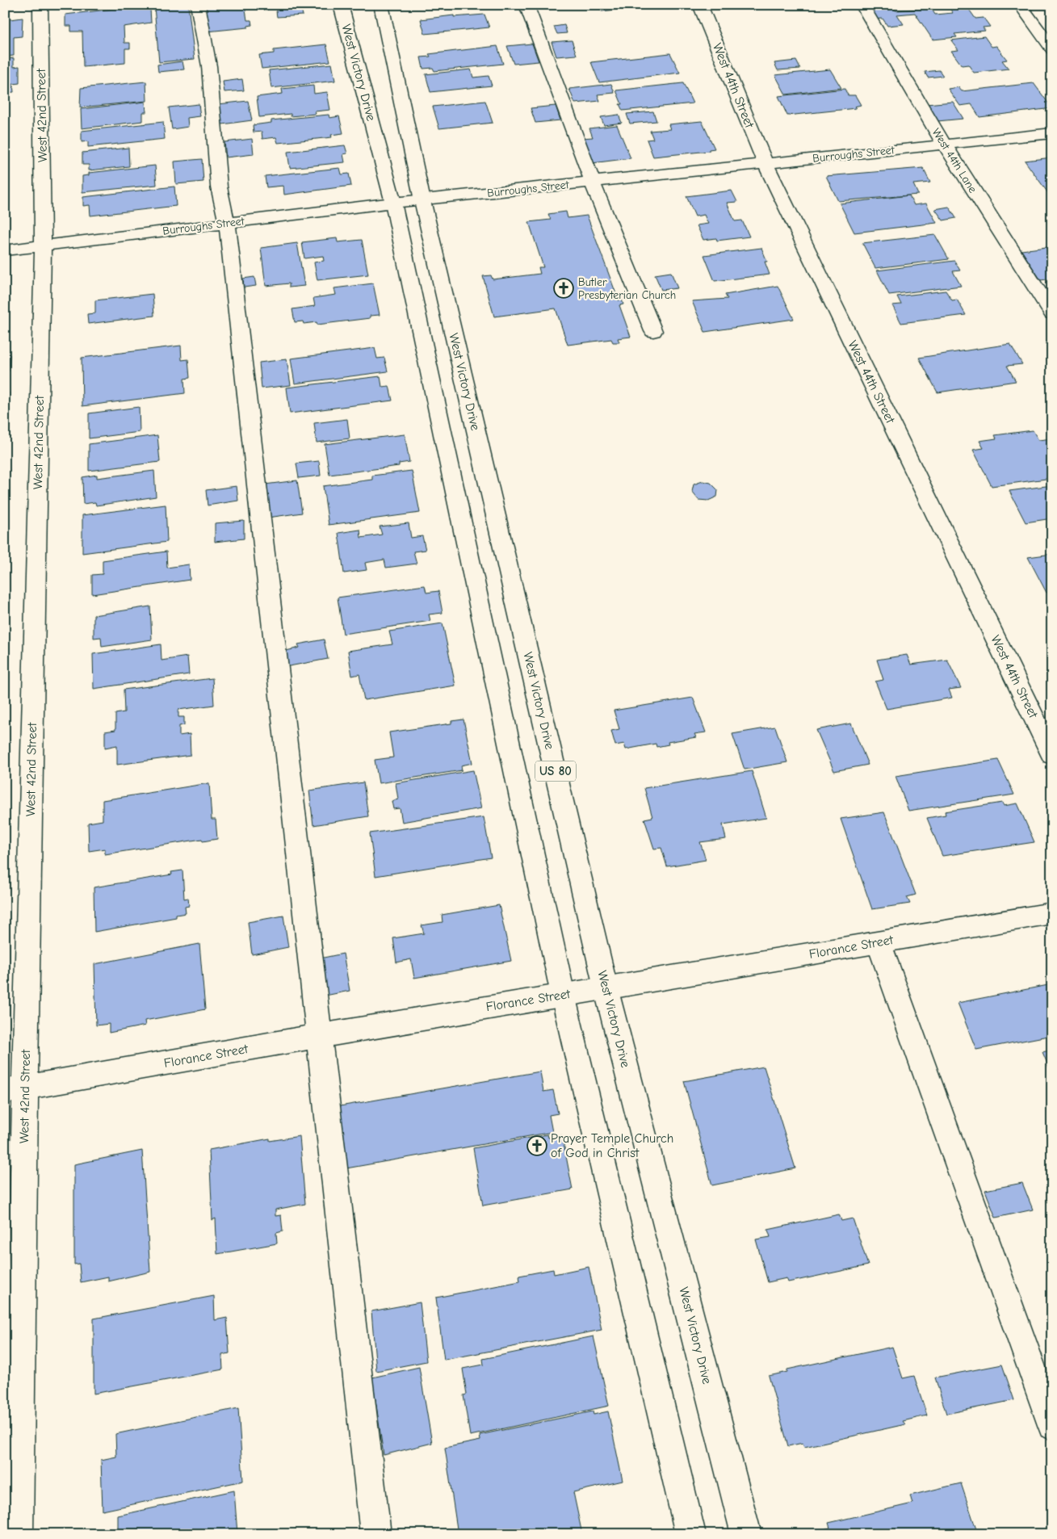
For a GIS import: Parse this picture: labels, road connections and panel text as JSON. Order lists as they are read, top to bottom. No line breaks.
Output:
{"streets":{"street":["West Victory Drive","West 44th Street","West 42nd Street","Burroughs Street","West 44th Lane","US 80","Florance Street"]},"crossings":[["West Victory Drive","Burroughs Street"],["West Victory Drive","Florance Street"],["West 44th Street","Burroughs Street"],["West 42nd Street","Burroughs Street"],["West 42nd Street","Florance Street"],["Burroughs Street","West 44th Lane"]],"places":{"church":["Butler Presbyterian Church","Prayer Temple Church of God in Christ"]}}
